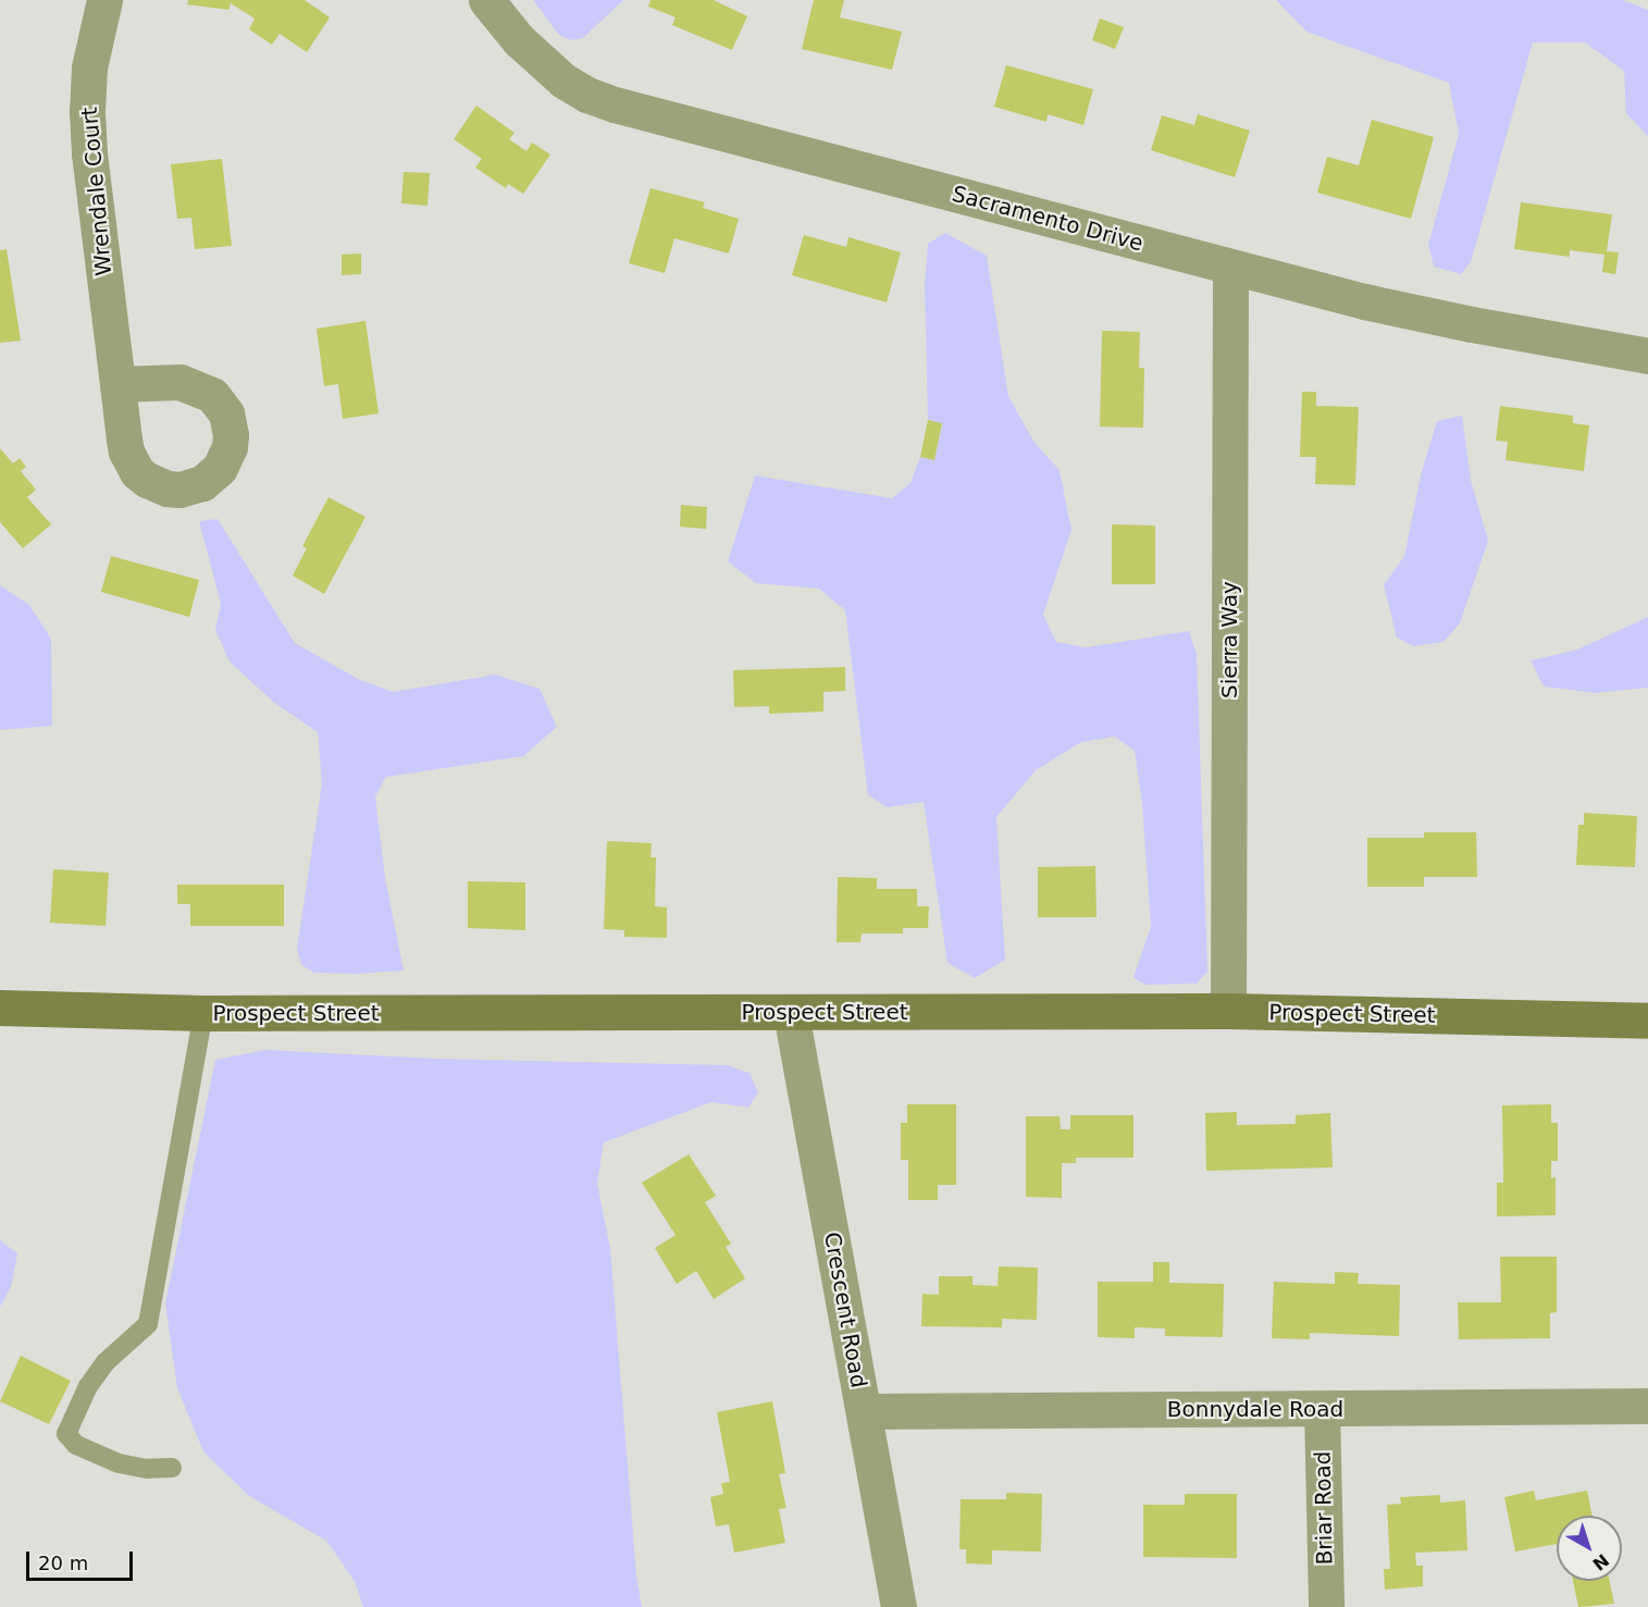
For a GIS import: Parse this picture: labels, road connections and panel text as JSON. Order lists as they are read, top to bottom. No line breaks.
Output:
{"streets":{"main road":["Prospect Street"],"street":["Wrendale Court","Sacramento Drive","Sierra Way","Crescent Road","Bonnydale Road","Briar Road"]},"crossings":[["Sacramento Drive","Sierra Way"],["Sierra Way","Prospect Street"],["Prospect Street","Crescent Road"],["Crescent Road","Bonnydale Road"],["Bonnydale Road","Briar Road"]],"scale_bar":"20 m","north":"bottom right"}
